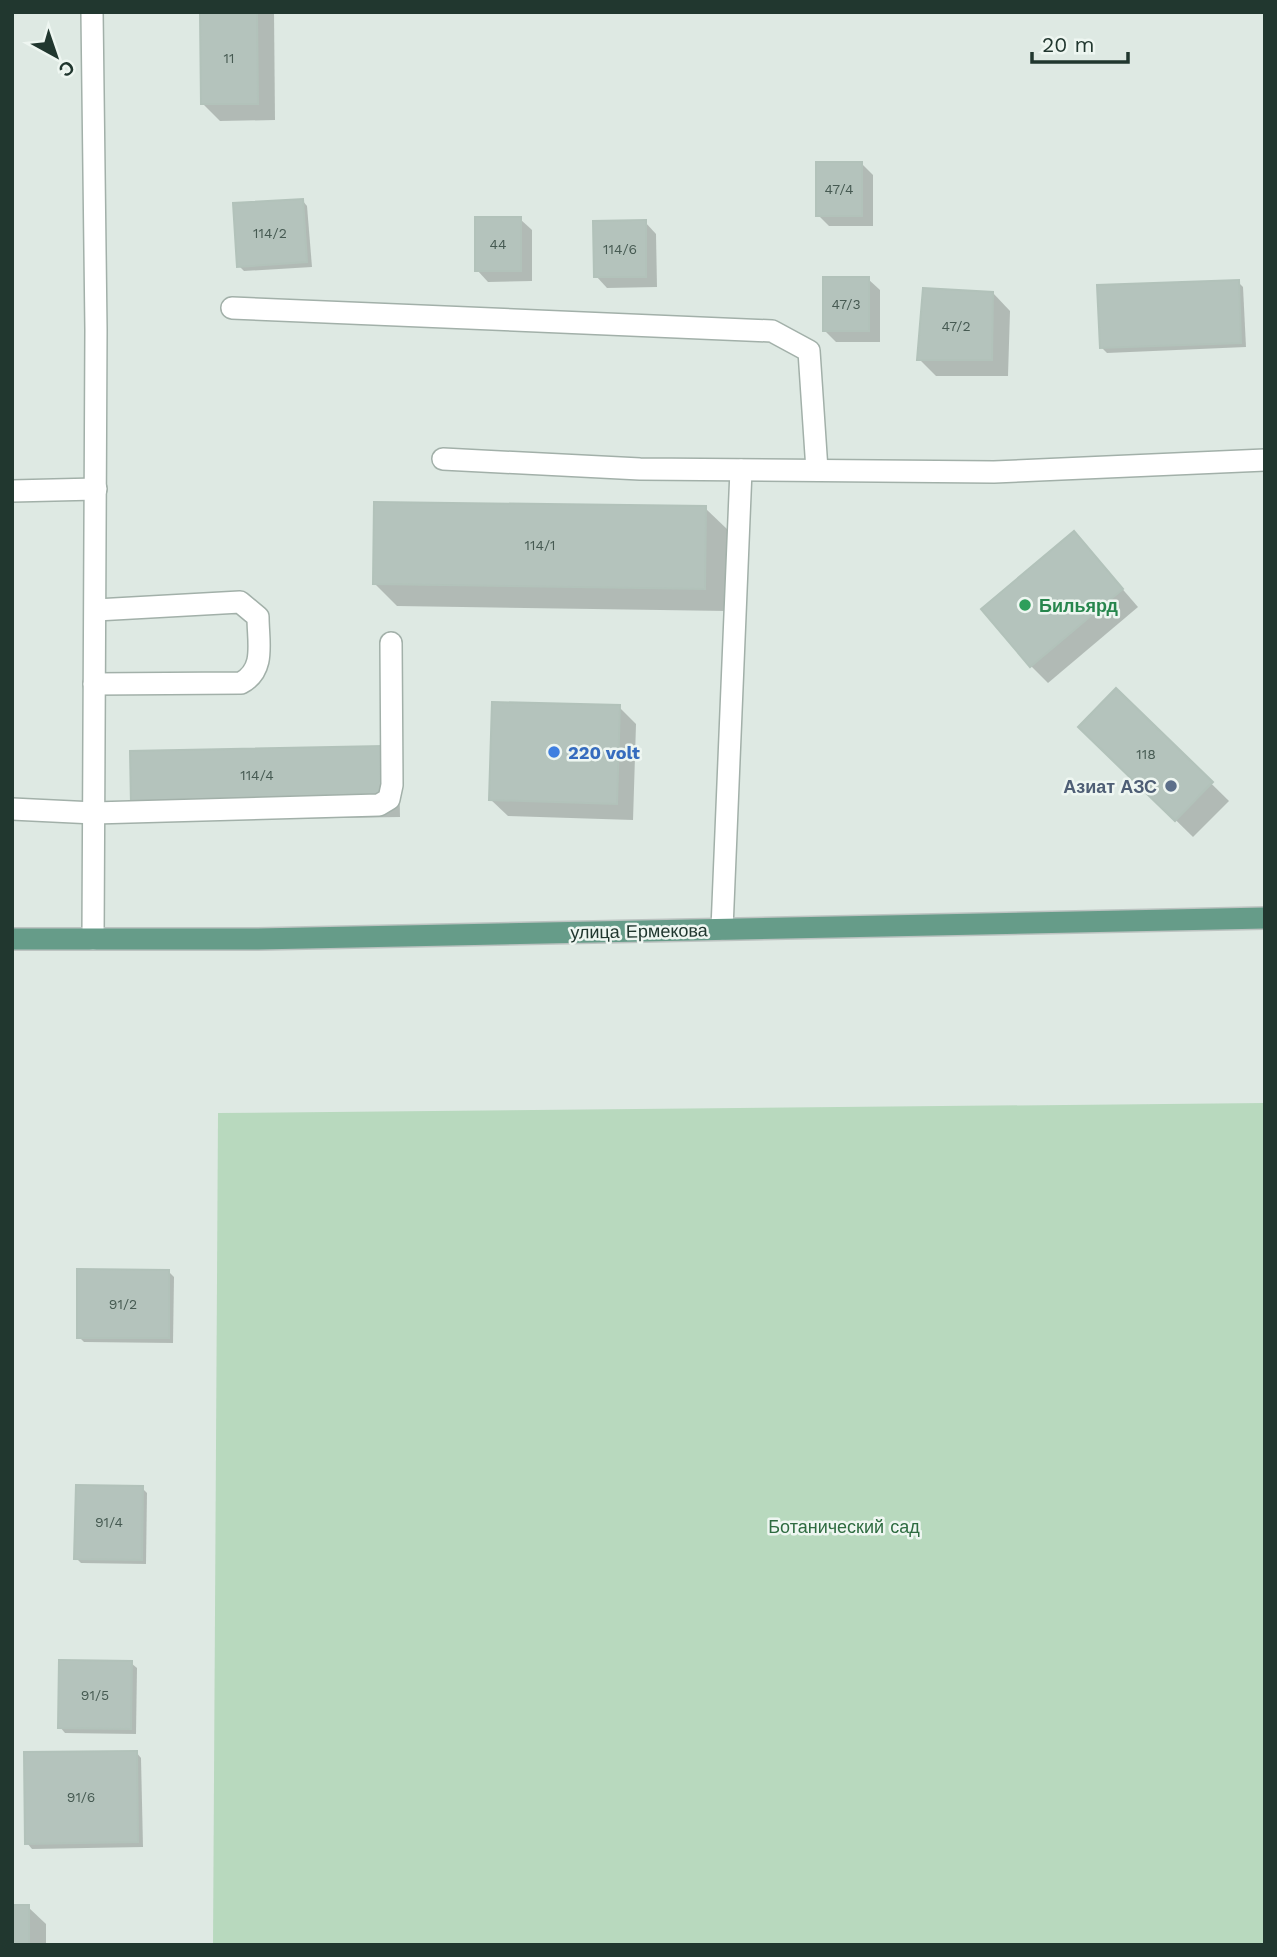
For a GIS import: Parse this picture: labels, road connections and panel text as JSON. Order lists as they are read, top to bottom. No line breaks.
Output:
{"streets":{"main road":["улица Ермекова"]},"parks":["Ботанический сад"],"places":["Бильярд","220 volt","Азиат АЗС"],"house_numbers":["11","47/4","114/2","44","114/6","47/3","47/2","114/1","118","114/4","91/2","91/4","91/5","91/6"],"scale_bar":"20 m","north":"bottom right"}
